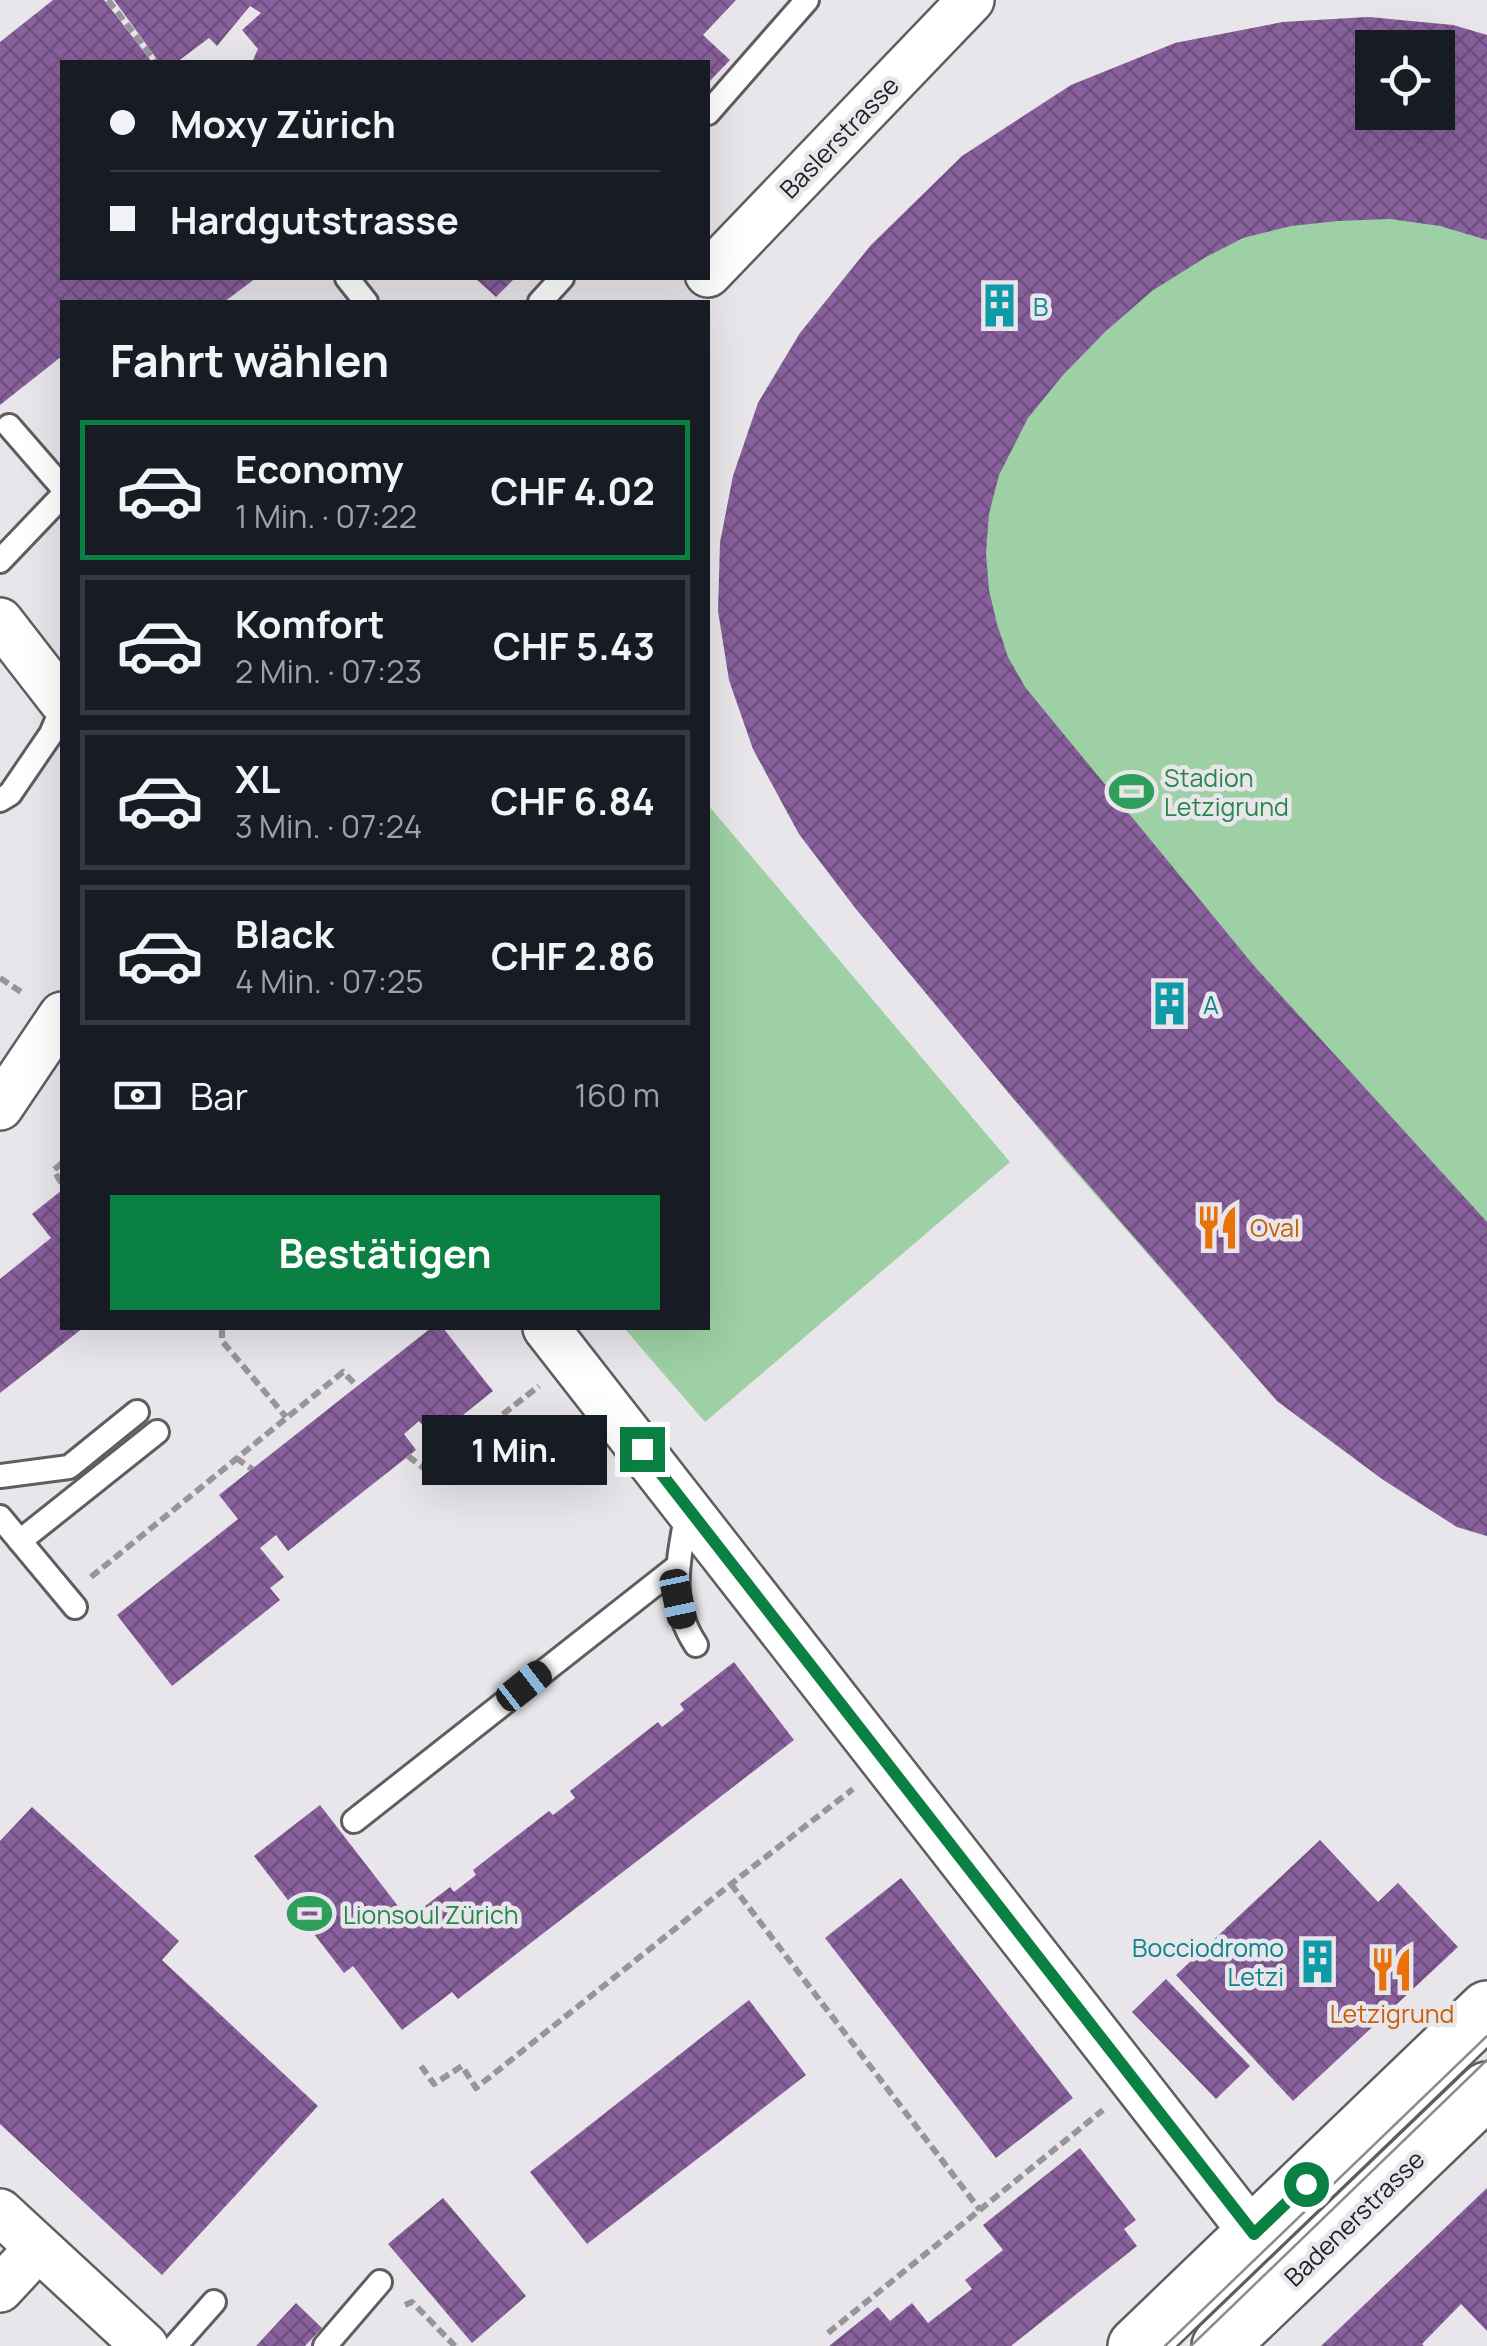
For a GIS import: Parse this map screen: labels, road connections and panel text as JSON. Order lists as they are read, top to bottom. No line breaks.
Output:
{"streets":{"street":["Baslerstrasse","Badenerstrasse"]},"places":{"building":["B","A","Bocciodromo Letzi"],"sports":["Stadion Letzigrund","Lionsoul Zürich"],"restaurant":["Oval","Letzigrund"]},"page":{"banner":["Moxy Zürich","Hardgutstrasse"],"heading":"Fahrt wählen","list":[{"name":"Economy","note":"1 Min. · 07:22","value":"CHF 4.02"},{"name":"Komfort","note":"2 Min. · 07:23","value":"CHF 5.43"},{"name":"XL","note":"3 Min. · 07:24","value":"CHF 6.84"},{"name":"Black","note":"4 Min. · 07:25","value":"CHF 2.86"}],"pay":["Bar","160 m"],"buttons":"Bestätigen","bubble":"1 Min."}}
